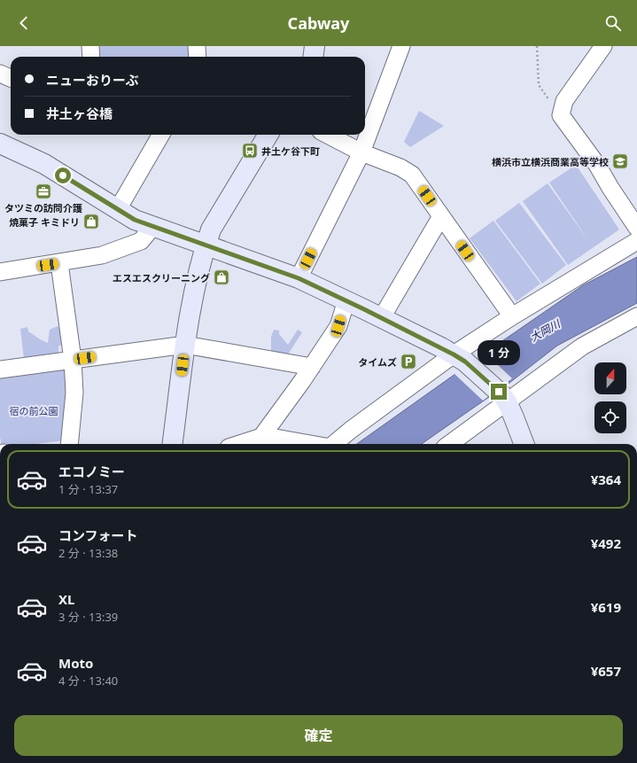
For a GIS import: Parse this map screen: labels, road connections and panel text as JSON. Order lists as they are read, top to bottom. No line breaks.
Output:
{"water":["大岡川"],"parks":["宿の前公園"],"places":{"bus stop":["井土ケ谷下町"],"school or university":["横浜市立横浜商業高等学校"],"office":["タツミの訪問介護"],"shop":["焼菓子 キミドリ","エスエスクリーニング"],"parking":["タイムズ"]},"north":"top","page":{"header":"Cabway","banner":["ニューおりーぶ","井土ヶ谷橋"],"bubble":"1 分","list":[{"name":"エコノミー","note":"1 分 · 13:37","value":"¥364"},{"name":"コンフォート","note":"2 分 · 13:38","value":"¥492"},{"name":"XL","note":"3 分 · 13:39","value":"¥619"},{"name":"Moto","note":"4 分 · 13:40","value":"¥657"}],"buttons":"確定"}}
